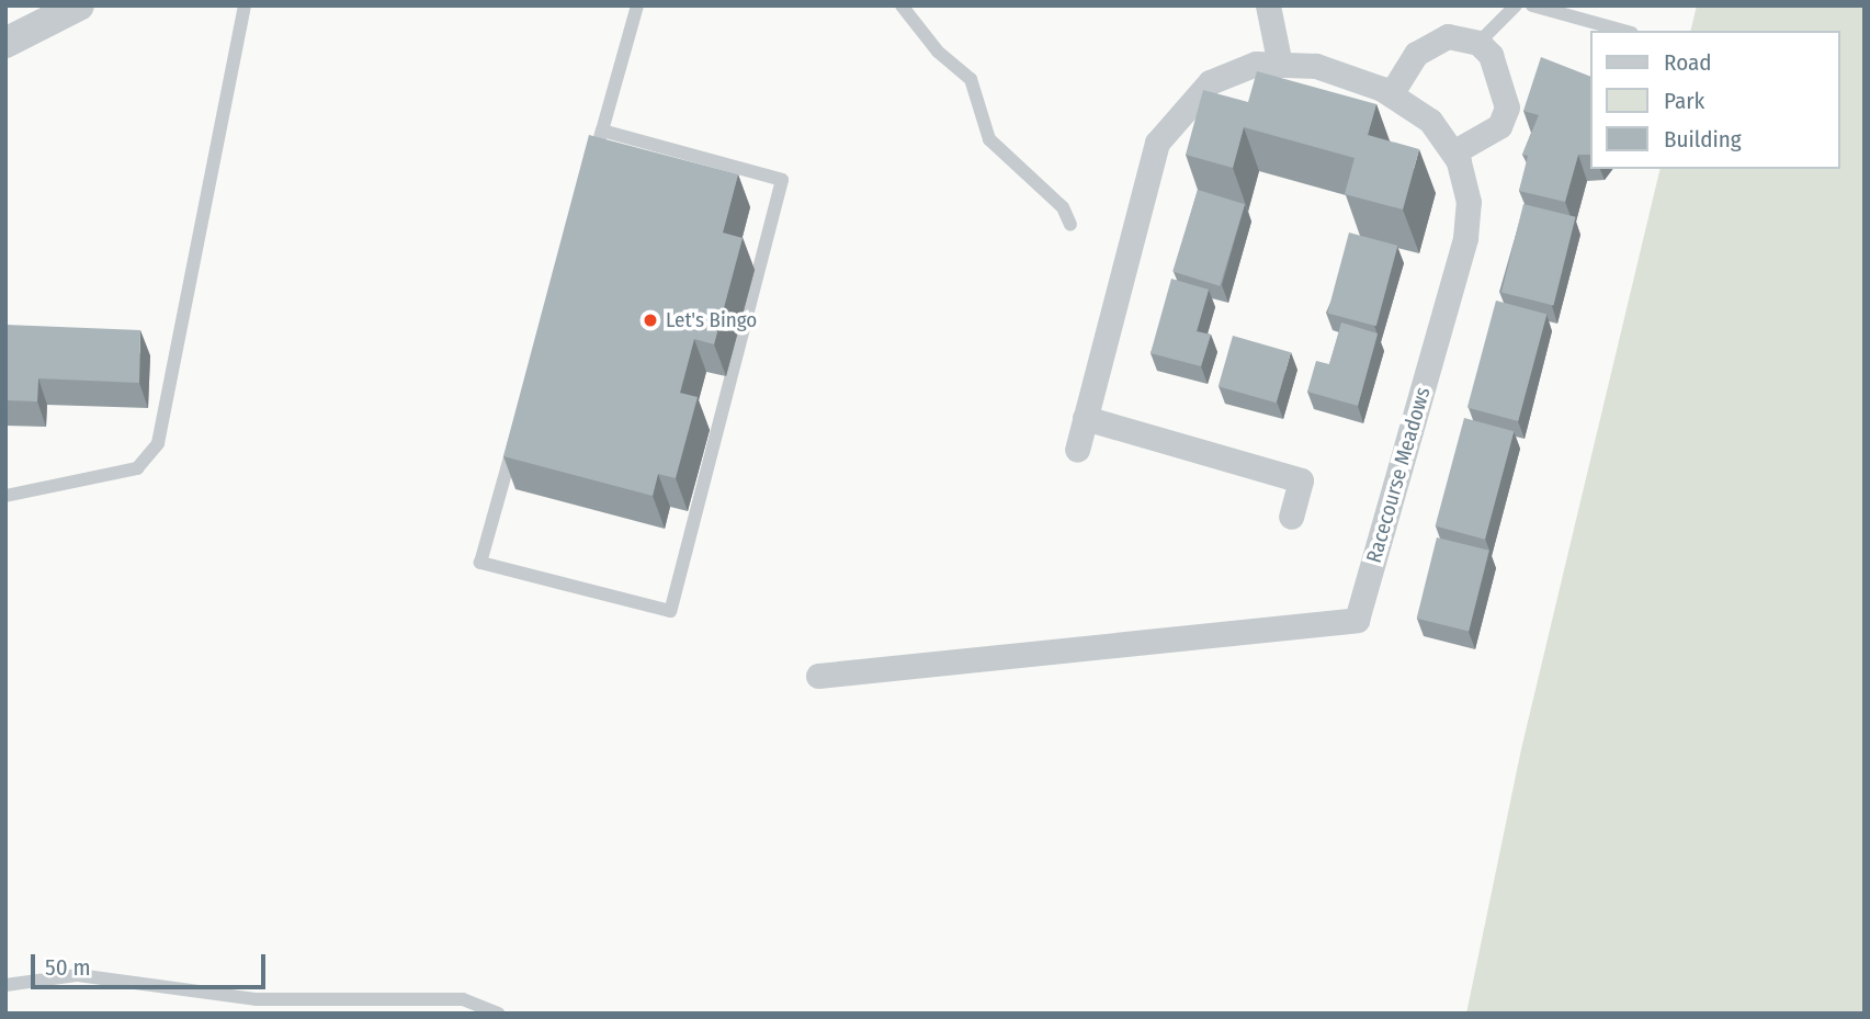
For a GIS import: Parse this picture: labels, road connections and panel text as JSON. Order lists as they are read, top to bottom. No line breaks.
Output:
{"streets":{"street":["Racecourse Meadows"]},"places":["Let's Bingo"],"legend":["Road","Park","Building"],"scale_bar":"50 m"}
